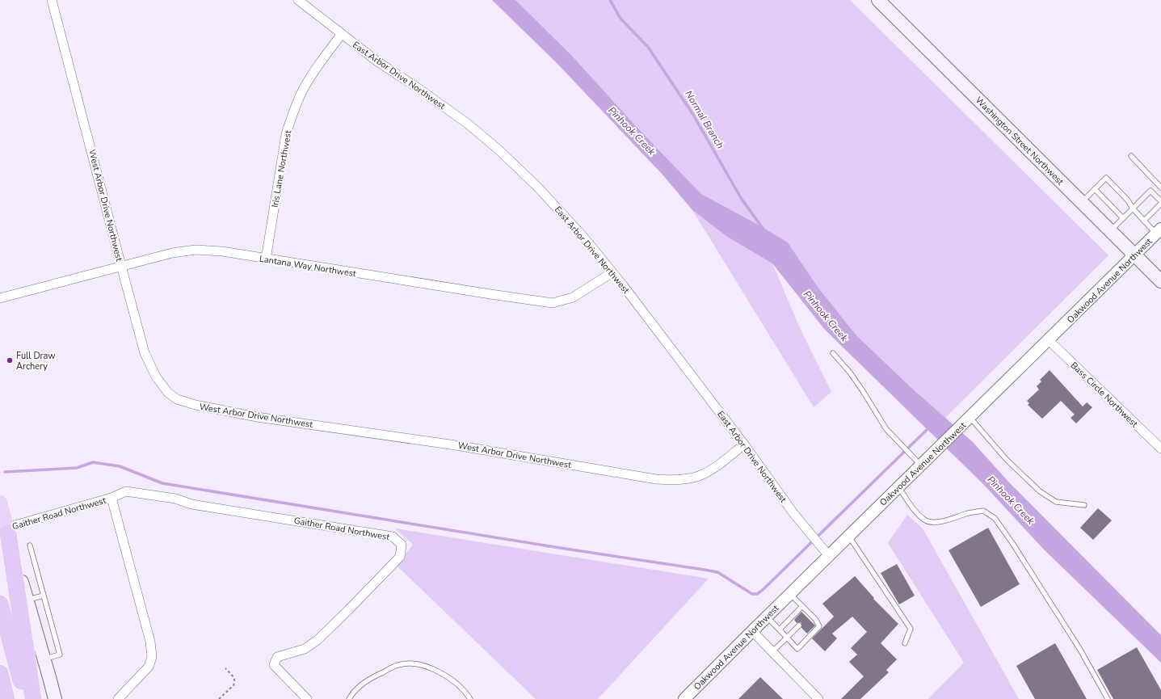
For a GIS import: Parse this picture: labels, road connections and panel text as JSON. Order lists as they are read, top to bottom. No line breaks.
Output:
{"streets":{"main road":["Washington Street Northwest"],"street":["East Arbor Drive Northwest","Iris Lane Northwest","West Arbor Drive Northwest","Lantana Way Northwest","Oakwood Avenue Northwest","Bass Circle Northwest","Gaither Road Northwest"]},"crossings":[["East Arbor Drive Northwest","Iris Lane Northwest"],["East Arbor Drive Northwest","West Arbor Drive Northwest"],["East Arbor Drive Northwest","Lantana Way Northwest"],["East Arbor Drive Northwest","Oakwood Avenue Northwest"],["Washington Street Northwest","Oakwood Avenue Northwest"],["Iris Lane Northwest","Lantana Way Northwest"],["West Arbor Drive Northwest","Lantana Way Northwest"],["Oakwood Avenue Northwest","Bass Circle Northwest"]],"water":["Normal Branch","Pinhook Creek"],"places":["Full Draw Archery"]}
